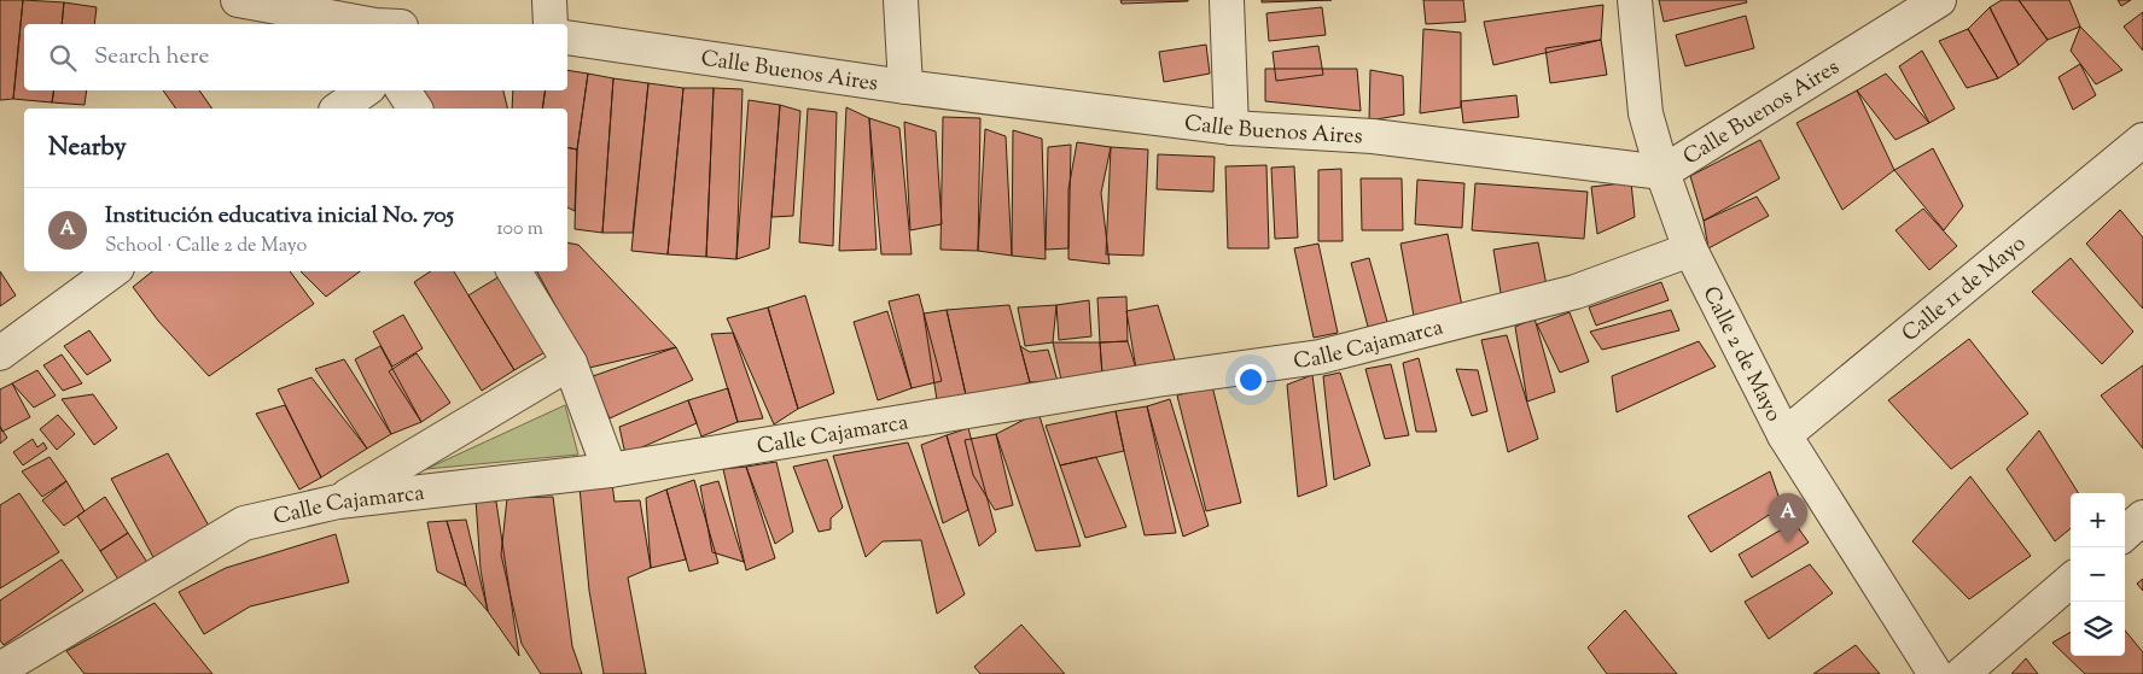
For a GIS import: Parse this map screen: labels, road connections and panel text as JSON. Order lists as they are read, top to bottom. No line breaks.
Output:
{"streets":{"street":["Calle Buenos Aires","Calle 11 de Mayo","Calle Cajamarca","Calle 2 de Mayo"]},"crossings":[["Calle Buenos Aires","Calle 2 de Mayo"],["Calle 11 de Mayo","Calle 2 de Mayo"],["Calle Cajamarca","Calle 2 de Mayo"]],"page":{"search":"Search here","heading":"Nearby","list":[{"mark":"A","name":"Institución educativa inicial No. 705","note":"School · Calle 2 de Mayo","value":"100 m"}],"map_buttons":["+","−"],"pins":"A"}}
